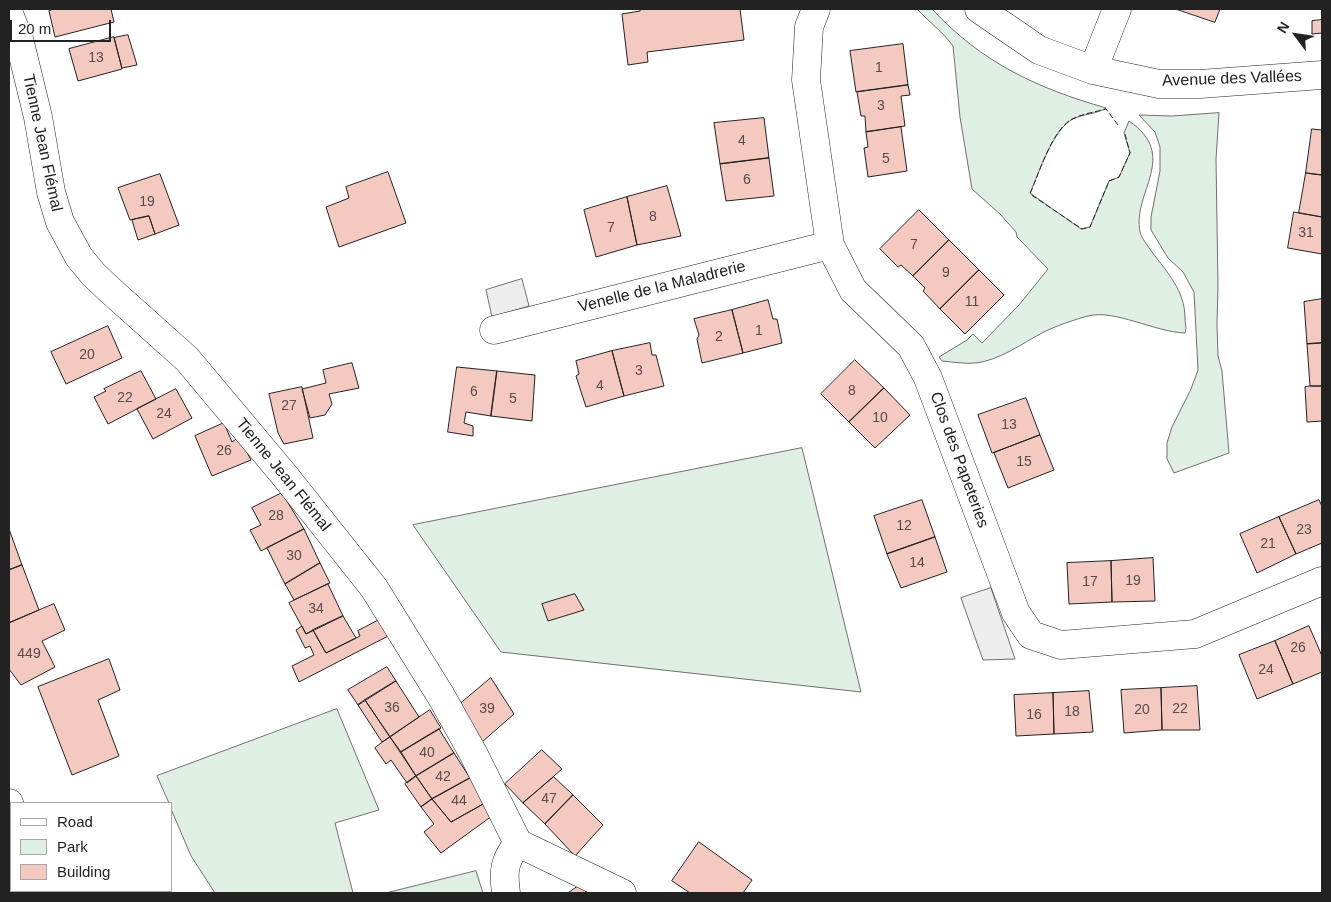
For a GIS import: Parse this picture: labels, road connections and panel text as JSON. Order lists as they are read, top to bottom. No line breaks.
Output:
{"streets":{"street":["Avenue des Vallées","Tienne Jean Flémal","Venelle de la Maladrerie","Clos des Papeteries"]},"crossings":[["Venelle de la Maladrerie","Clos des Papeteries"]],"house_numbers":["13","1","3","4","5","6","19","8","7","31","7","9","11","1","2","20","3","4","8","6","22","5","27","24","10","13","26","15","28","12","23","21","30","14","19","17","34","26","449","24","36","39","22","20","18","16","40","42","47","44"],"legend":["Road","Park","Building"],"scale_bar":"20 m","north":"top left"}
